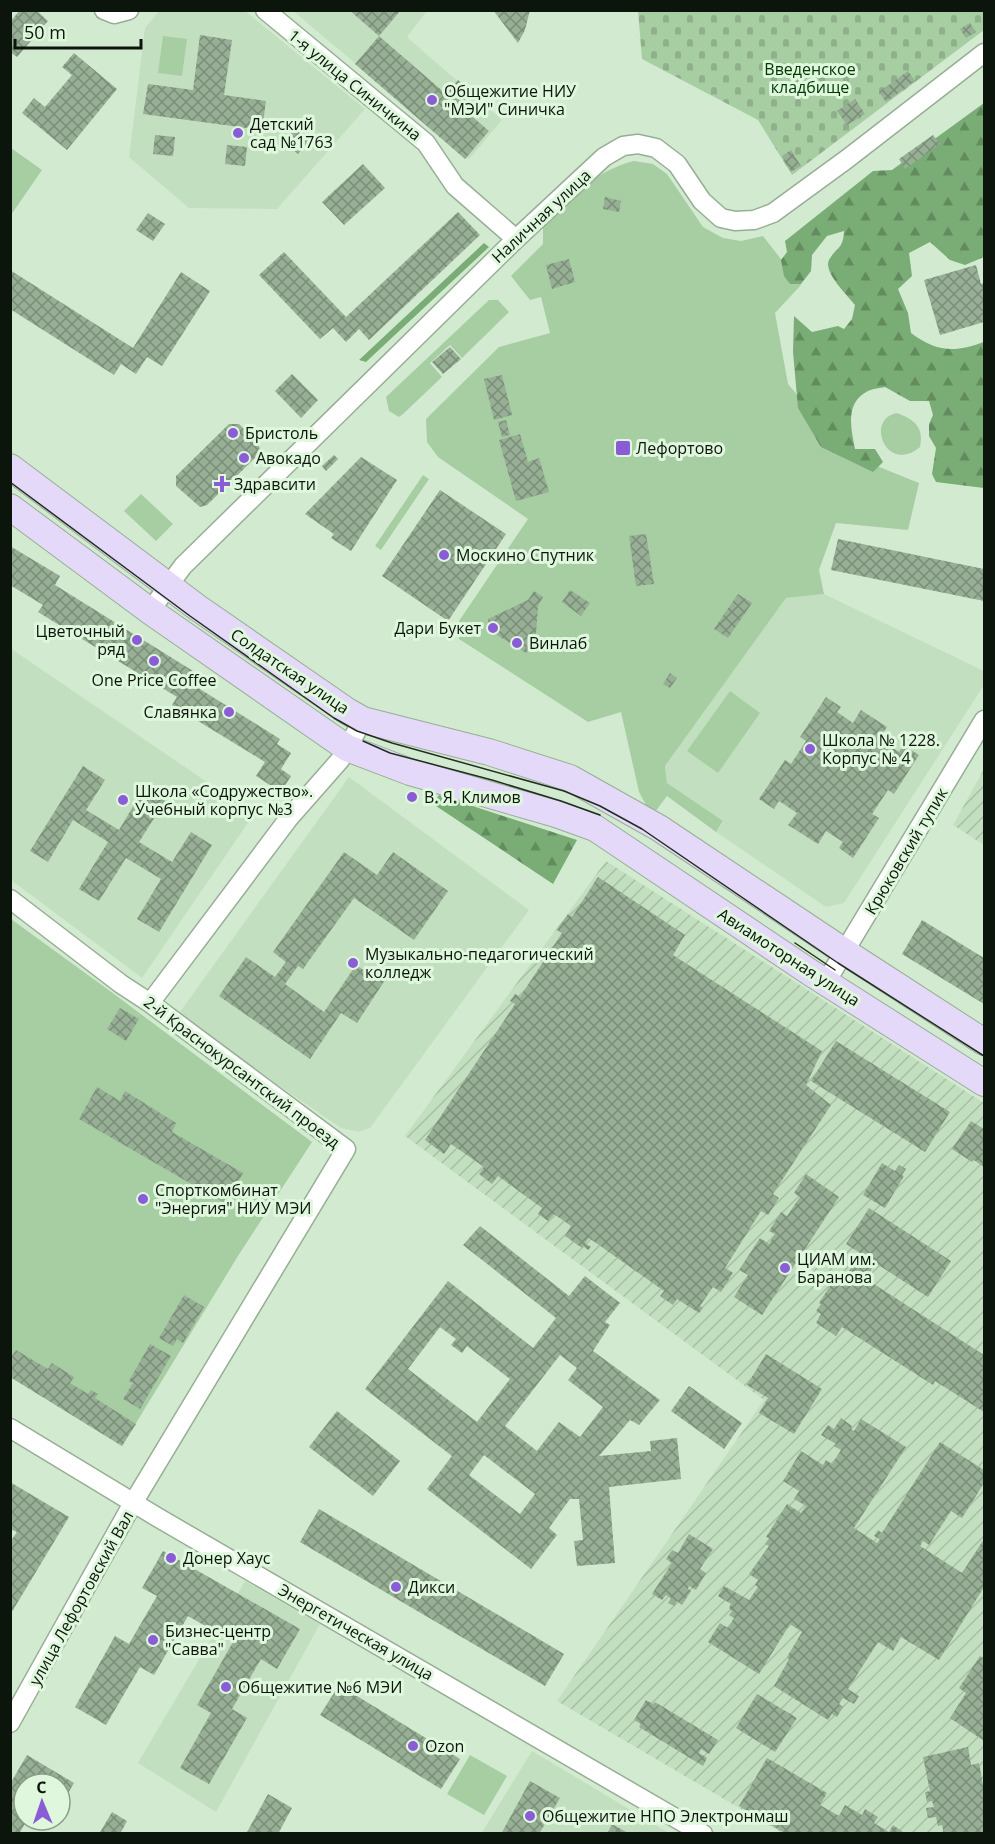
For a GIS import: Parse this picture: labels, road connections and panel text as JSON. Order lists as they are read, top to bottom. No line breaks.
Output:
{"streets":{"main road":["Солдатская улица","Авиамоторная улица"],"street":["1-я улица Синичкина","Наличная улица","Крюковский тупик","2-й Краснокурсантский проезд","улица Лефортовский Вал","Энергетическая улица"]},"crossings":[["1-я улица Синичкина","Наличная улица"],["Наличная улица","Солдатская улица"],["Солдатская улица","Авиамоторная улица"],["Крюковский тупик","Авиамоторная улица"],["2-й Краснокурсантский проезд","улица Лефортовский Вал"],["2-й Краснокурсантский проезд","Энергетическая улица"],["улица Лефортовский Вал","Энергетическая улица"]],"parks":["Введенское кладбище"],"places":{"other":["Общежитие НИУ \"МЭИ\" Синичка","Детский сад №1763","Бристоль","Авокадо","Москино Спутник","Дари Букет","Цветочный ряд","Винлаб","One Price Coffee","Славянка","Школа № 1228. Корпус № 4","В. Я. Климов","Школа «Содружество». Учебный корпус №3","Музыкально-педагогический колледж","Спорткомбинат \"Энергия\" НИУ МЭИ","ЦИАМ им. Баранова","Донер Хаус","Дикси","Бизнес-центр \"Савва\"","Общежитие №6 МЭИ","Ozon","Общежитие НПО Электронмаш"],"transit":["Лефортово"],"health":["Здравсити"]},"scale_bar":"50 m","north":"top"}
